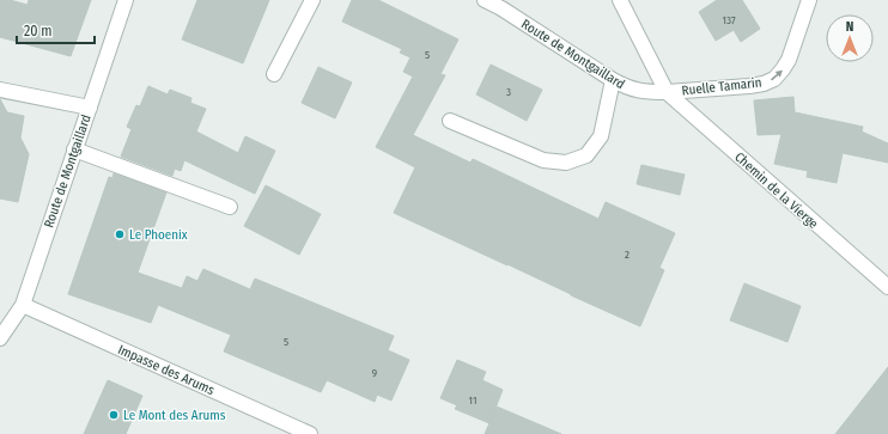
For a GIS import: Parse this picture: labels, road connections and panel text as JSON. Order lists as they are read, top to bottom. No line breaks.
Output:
{"streets":{"street":["Route de Montgaillard","Ruelle Tamarin","Chemin de la Vierge","Impasse des Arums"]},"crossings":[["Route de Montgaillard","Ruelle Tamarin"],["Route de Montgaillard","Chemin de la Vierge"],["Route de Montgaillard","Impasse des Arums"],["Ruelle Tamarin","Chemin de la Vierge"]],"one_way":["Ruelle Tamarin"],"places":["Le Phoenix","Le Mont des Arums"],"house_numbers":["137","5","3","2","5","9","11"],"scale_bar":"20 m","north":"top"}
